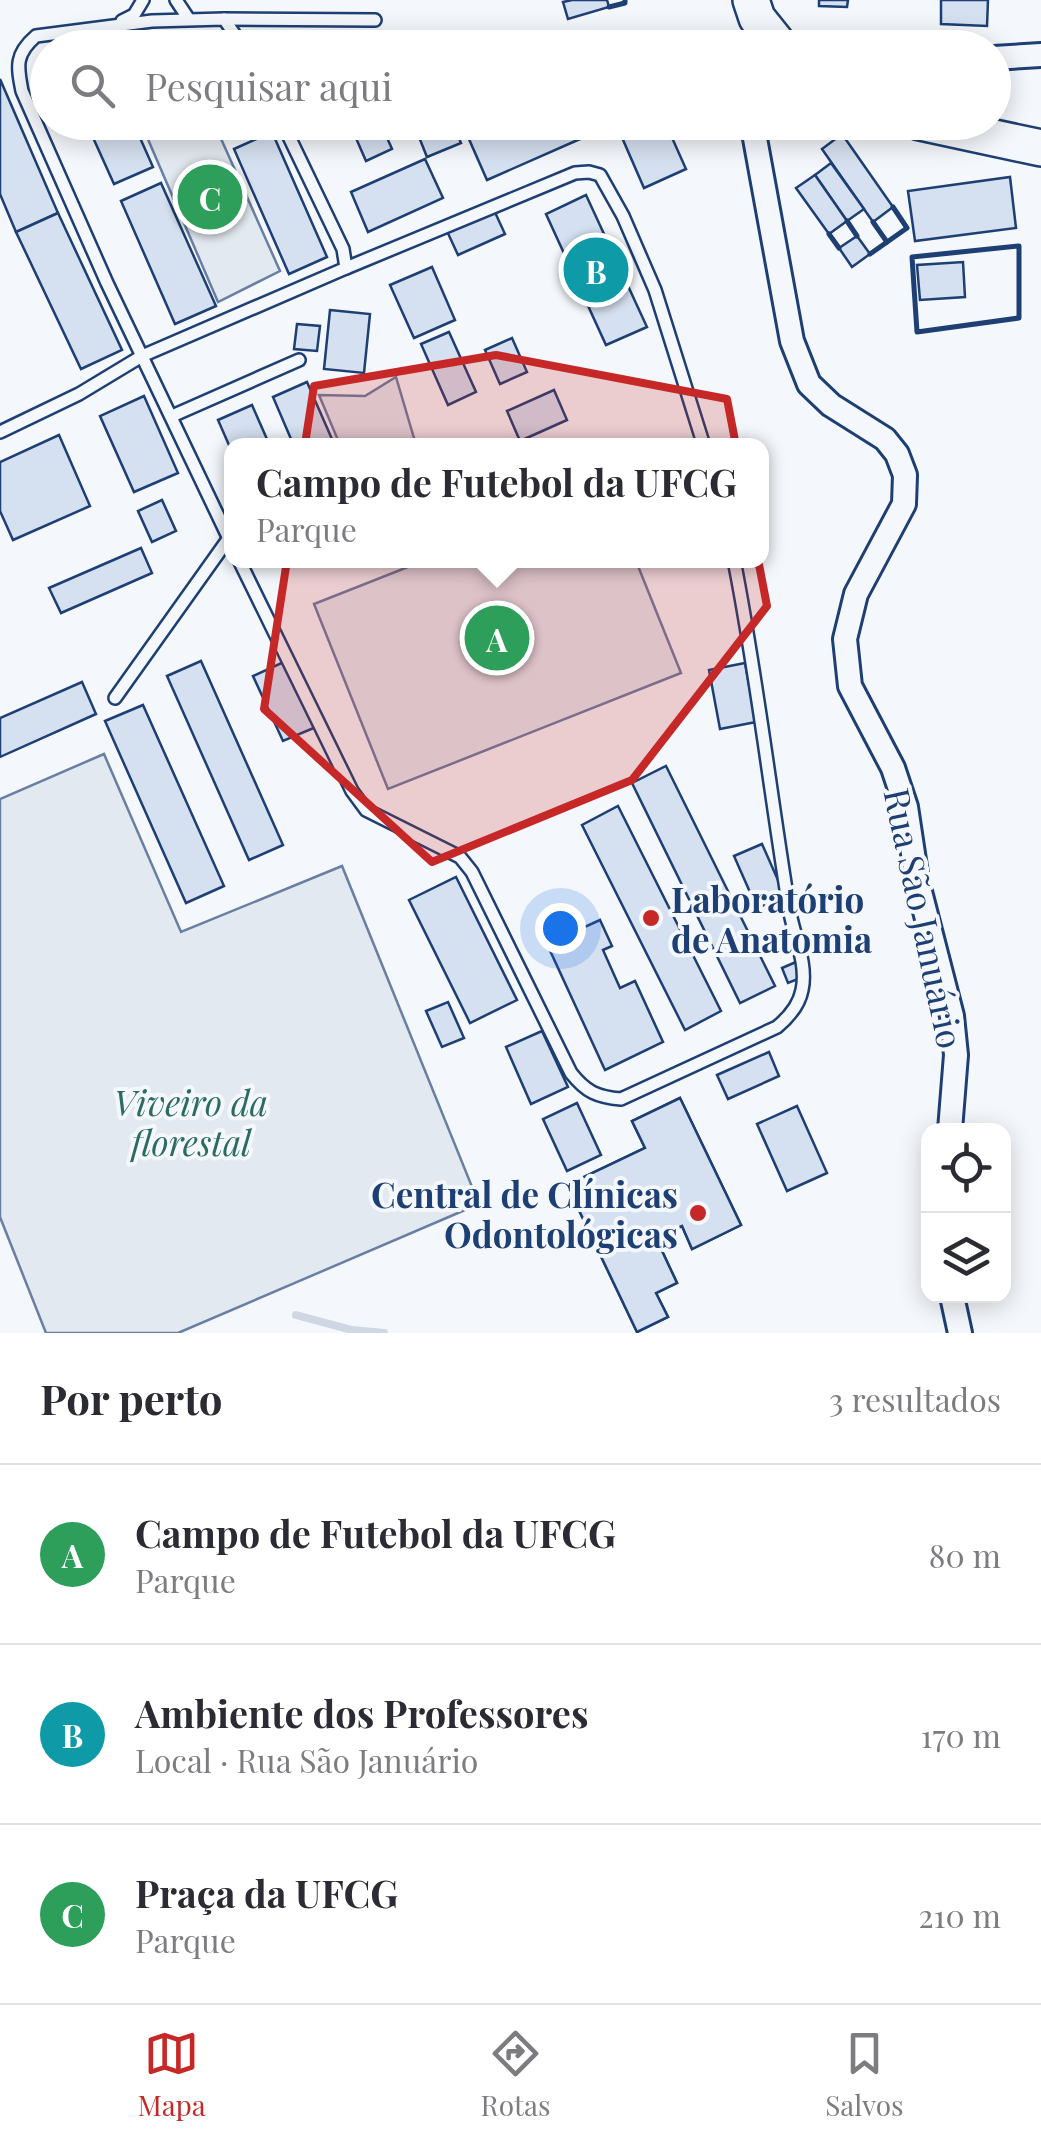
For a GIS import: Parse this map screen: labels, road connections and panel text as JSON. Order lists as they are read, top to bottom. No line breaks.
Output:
{"streets":{"street":["Rua São Januário"]},"parks":["Viveiro da florestal"],"places":["Laboratório de Anatomia","Central de Clínicas Odontológicas"],"page":{"search":"Pesquisar aqui","pins":["C","B","A"],"popup":["Campo de Futebol da UFCG","Parque"],"heading":["Por perto","3 resultados"],"list":[{"mark":"A","name":"Campo de Futebol da UFCG","note":"Parque","value":"80 m"},{"mark":"B","name":"Ambiente dos Professores","note":"Local · Rua São Januário","value":"170 m"},{"mark":"C","name":"Praça da UFCG","note":"Parque","value":"210 m"}],"nav":["Mapa","Rotas","Salvos"]}}
